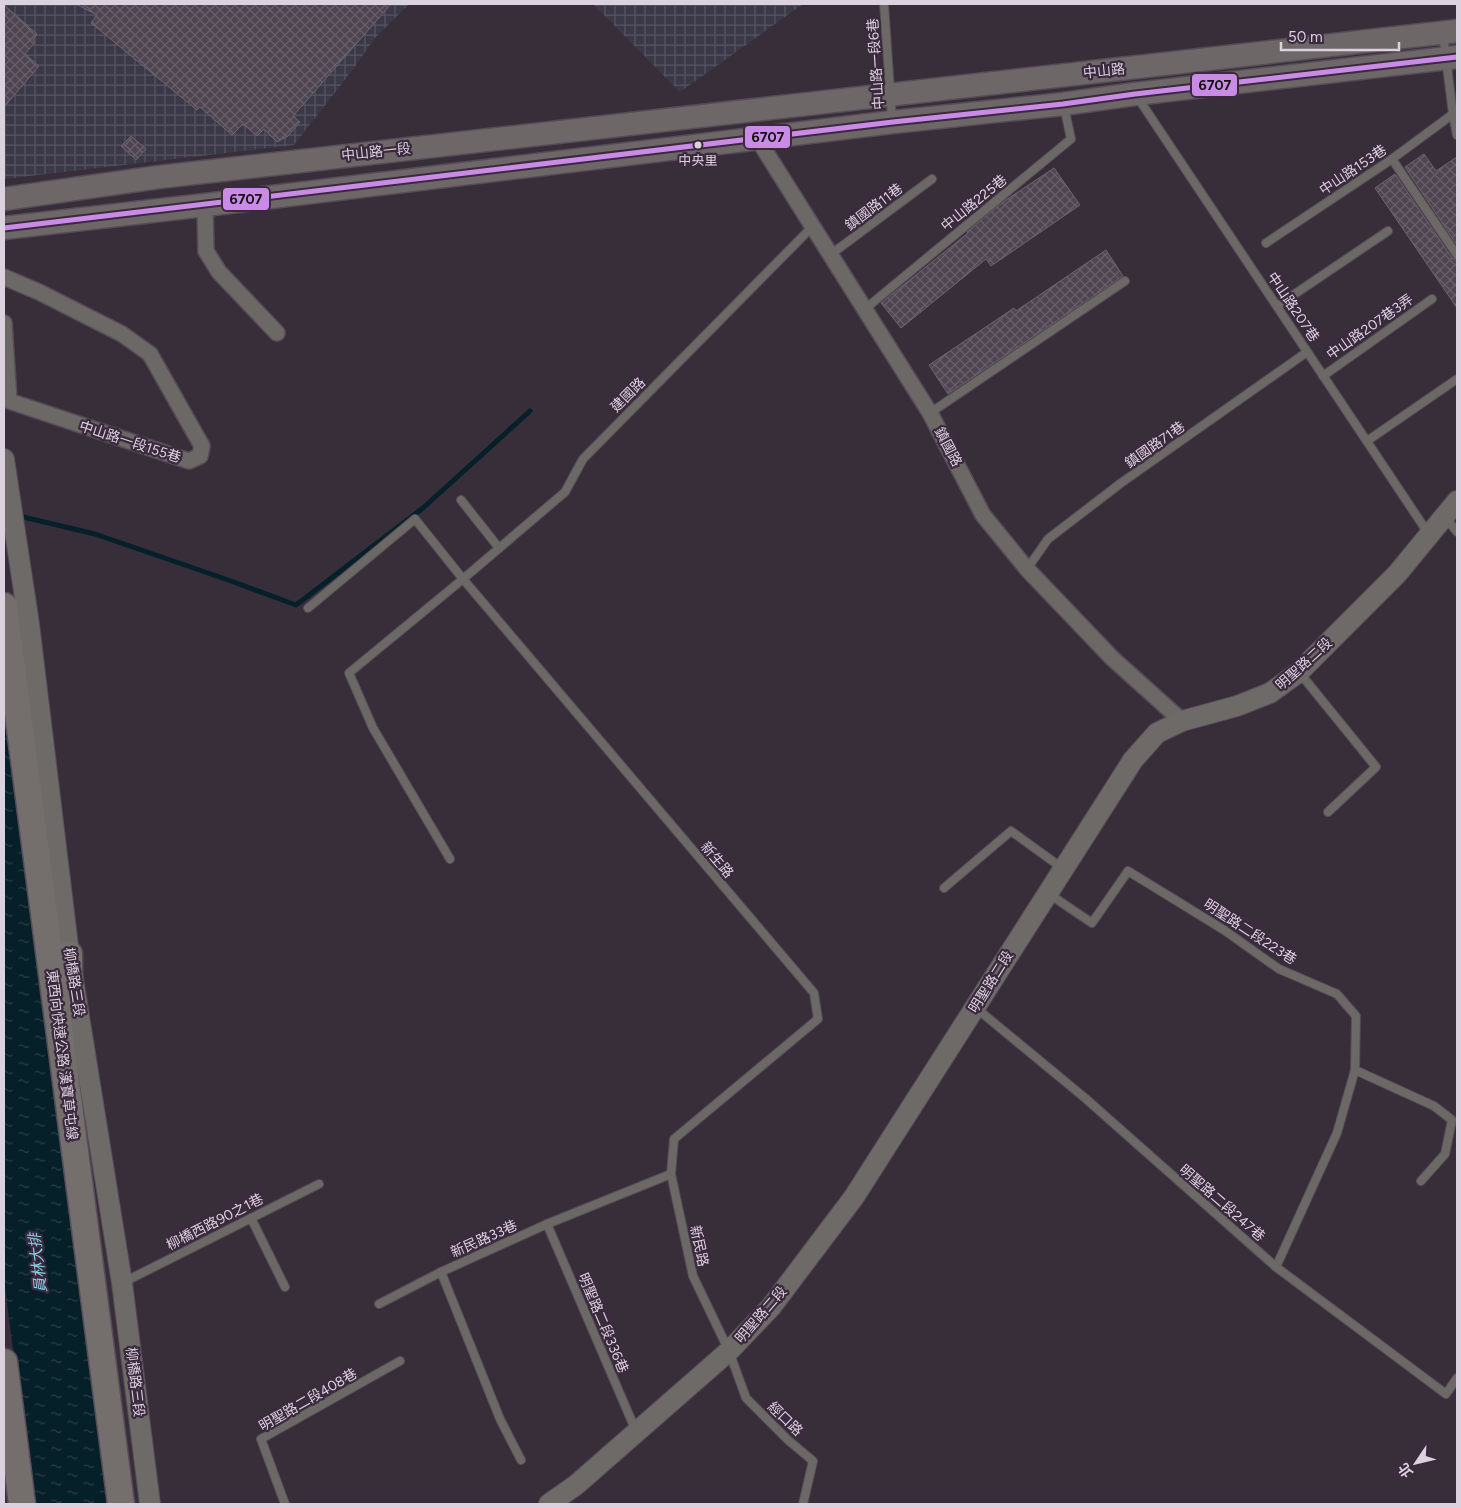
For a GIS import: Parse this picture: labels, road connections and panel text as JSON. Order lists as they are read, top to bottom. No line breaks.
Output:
{"streets":{"highway":["東西向快速公路 漢寶草屯線"],"main road":["中山路","中山路一段"],"street":["中山路一段155巷","鎮國路","明聖路二段","柳橋路三段"],"lane":["中山路一段6巷","中山路153巷","中山路225巷","鎮國路11巷","中山路207巷","中山路207巷3弄","建國路","鎮國路71巷","新生路","明聖路二段223巷","明聖路二段247巷","柳橋西路90之1巷","新民路33巷","新民路","明聖路二段336巷","明聖路二段408巷","經口路"]},"crossings":[["中山路一段6巷","中山路"],["中山路","中山路一段"],["中山路","中山路225巷"],["中山路","中山路207巷"],["中山路","鎮國路"],["中山路225巷","鎮國路"],["鎮國路11巷","鎮國路"],["中山路207巷","中山路207巷3弄"],["中山路207巷","鎮國路71巷"],["中山路207巷","明聖路二段"],["建國路","鎮國路"],["建國路","新生路"],["鎮國路71巷","鎮國路"],["鎮國路","明聖路二段"],["明聖路二段","明聖路二段223巷"],["明聖路二段","明聖路二段247巷"],["明聖路二段","新民路"],["明聖路二段","明聖路二段336巷"],["明聖路二段","經口路"],["新生路","新民路"],["明聖路二段223巷","明聖路二段247巷"],["柳橋路三段","柳橋西路90之1巷"],["新民路33巷","新民路"],["新民路33巷","明聖路二段336巷"],["新民路","經口路"]],"water":["員林大排"],"places":["中央里"],"lines":["transit line 6707"],"scale_bar":"50 m","north":"bottom left"}
